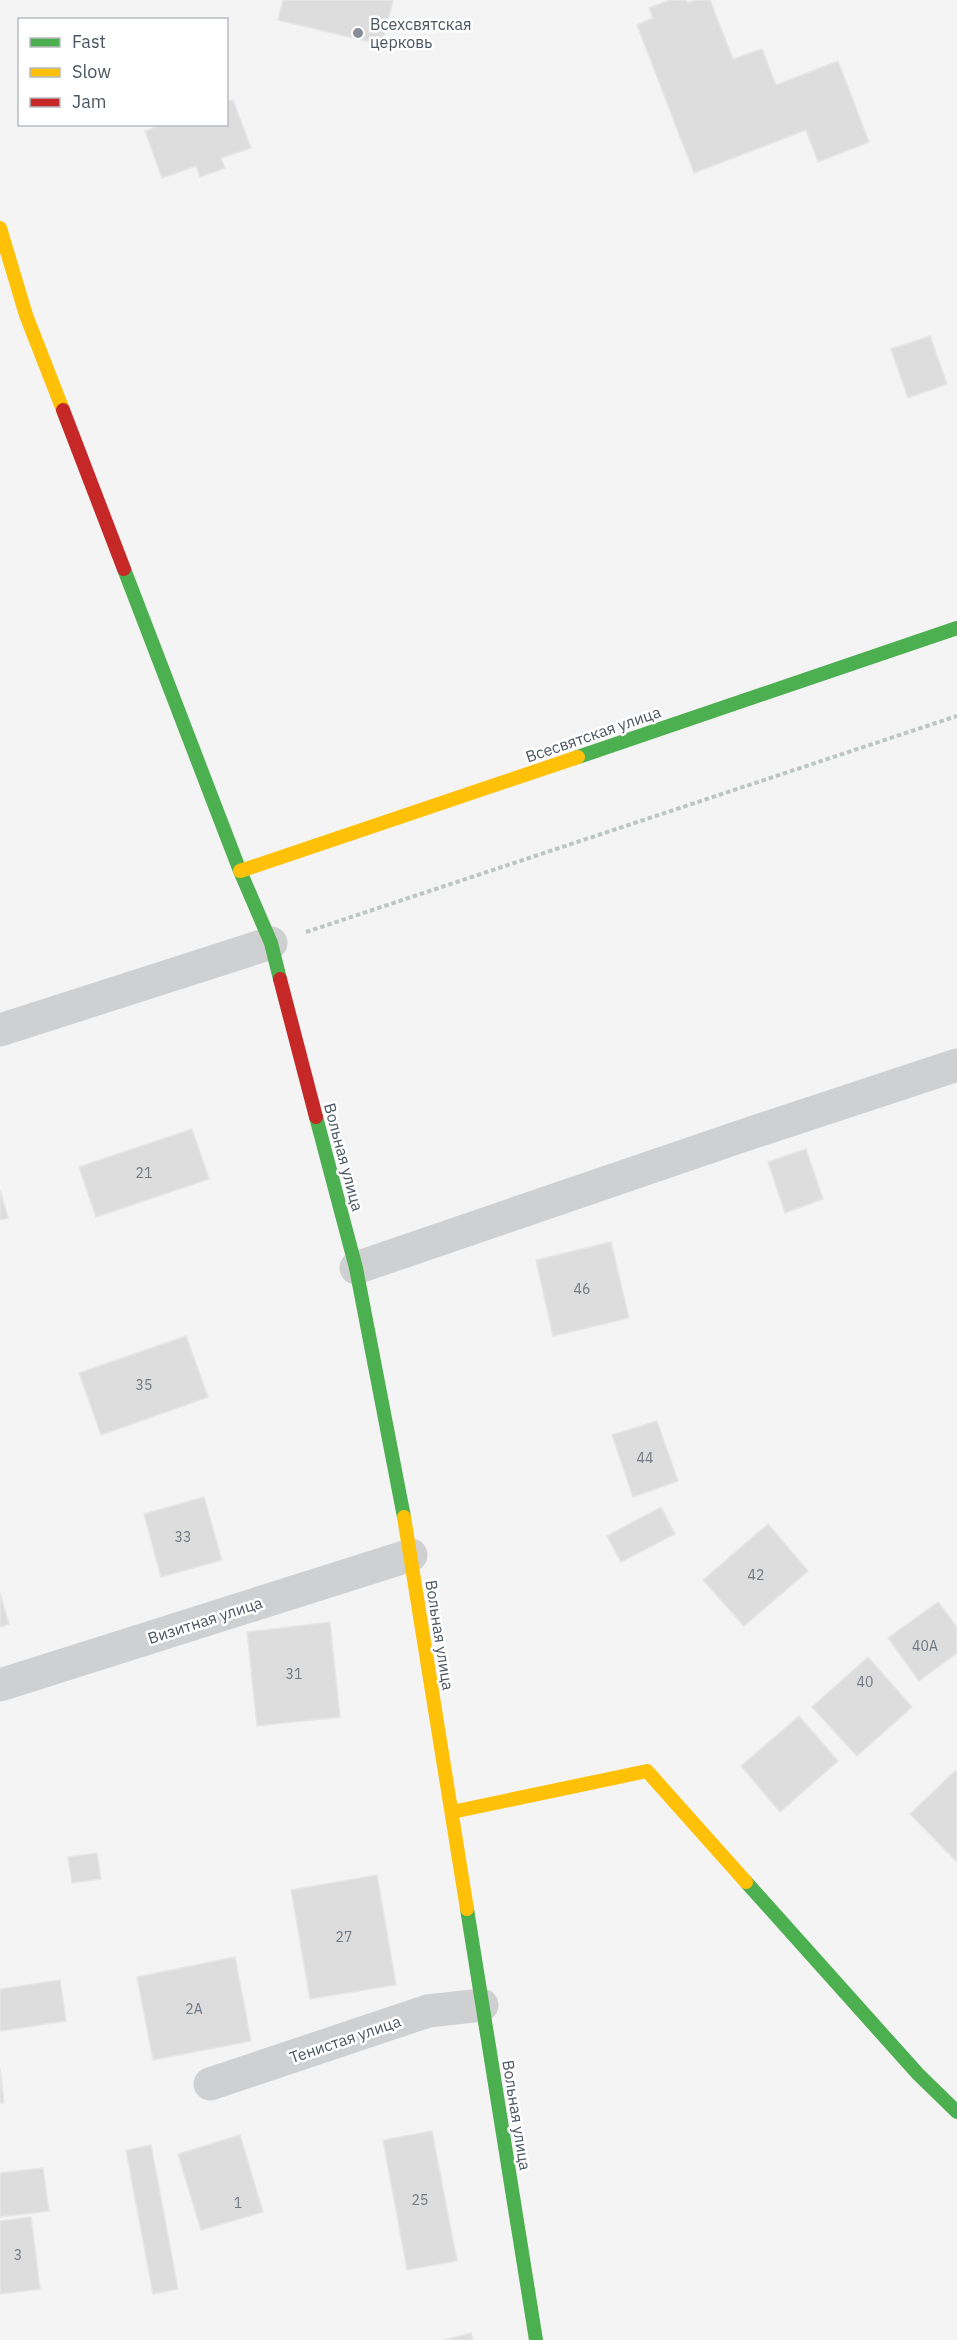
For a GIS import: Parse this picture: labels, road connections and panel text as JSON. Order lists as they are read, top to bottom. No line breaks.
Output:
{"streets":{"street":["Всесвятская улица","Вольная улица","Визитная улица","Тенистая улица"]},"crossings":[["Всесвятская улица","Вольная улица"],["Вольная улица","Визитная улица"],["Вольная улица","Тенистая улица"]],"places":["Всехсвятская церковь"],"house_numbers":["21","46","35","44","33","42","40А","31","40","27","2А","25","1","3"],"legend":["Fast","Slow","Jam"]}
